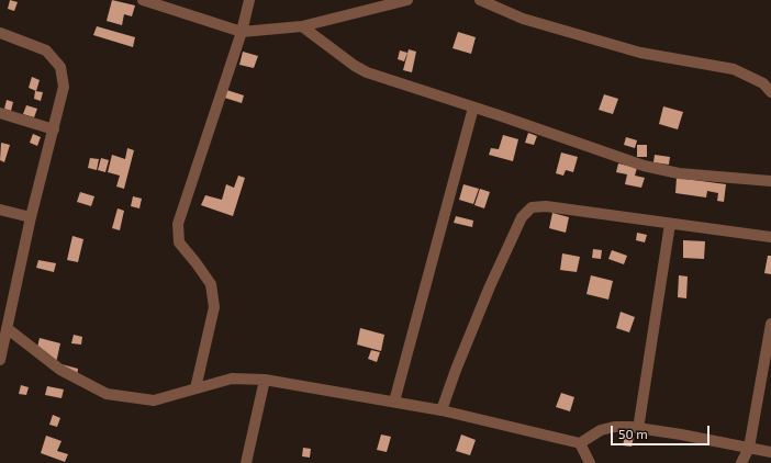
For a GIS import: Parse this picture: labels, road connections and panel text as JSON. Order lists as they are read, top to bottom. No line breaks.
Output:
{"scale_bar":"50 m"}
